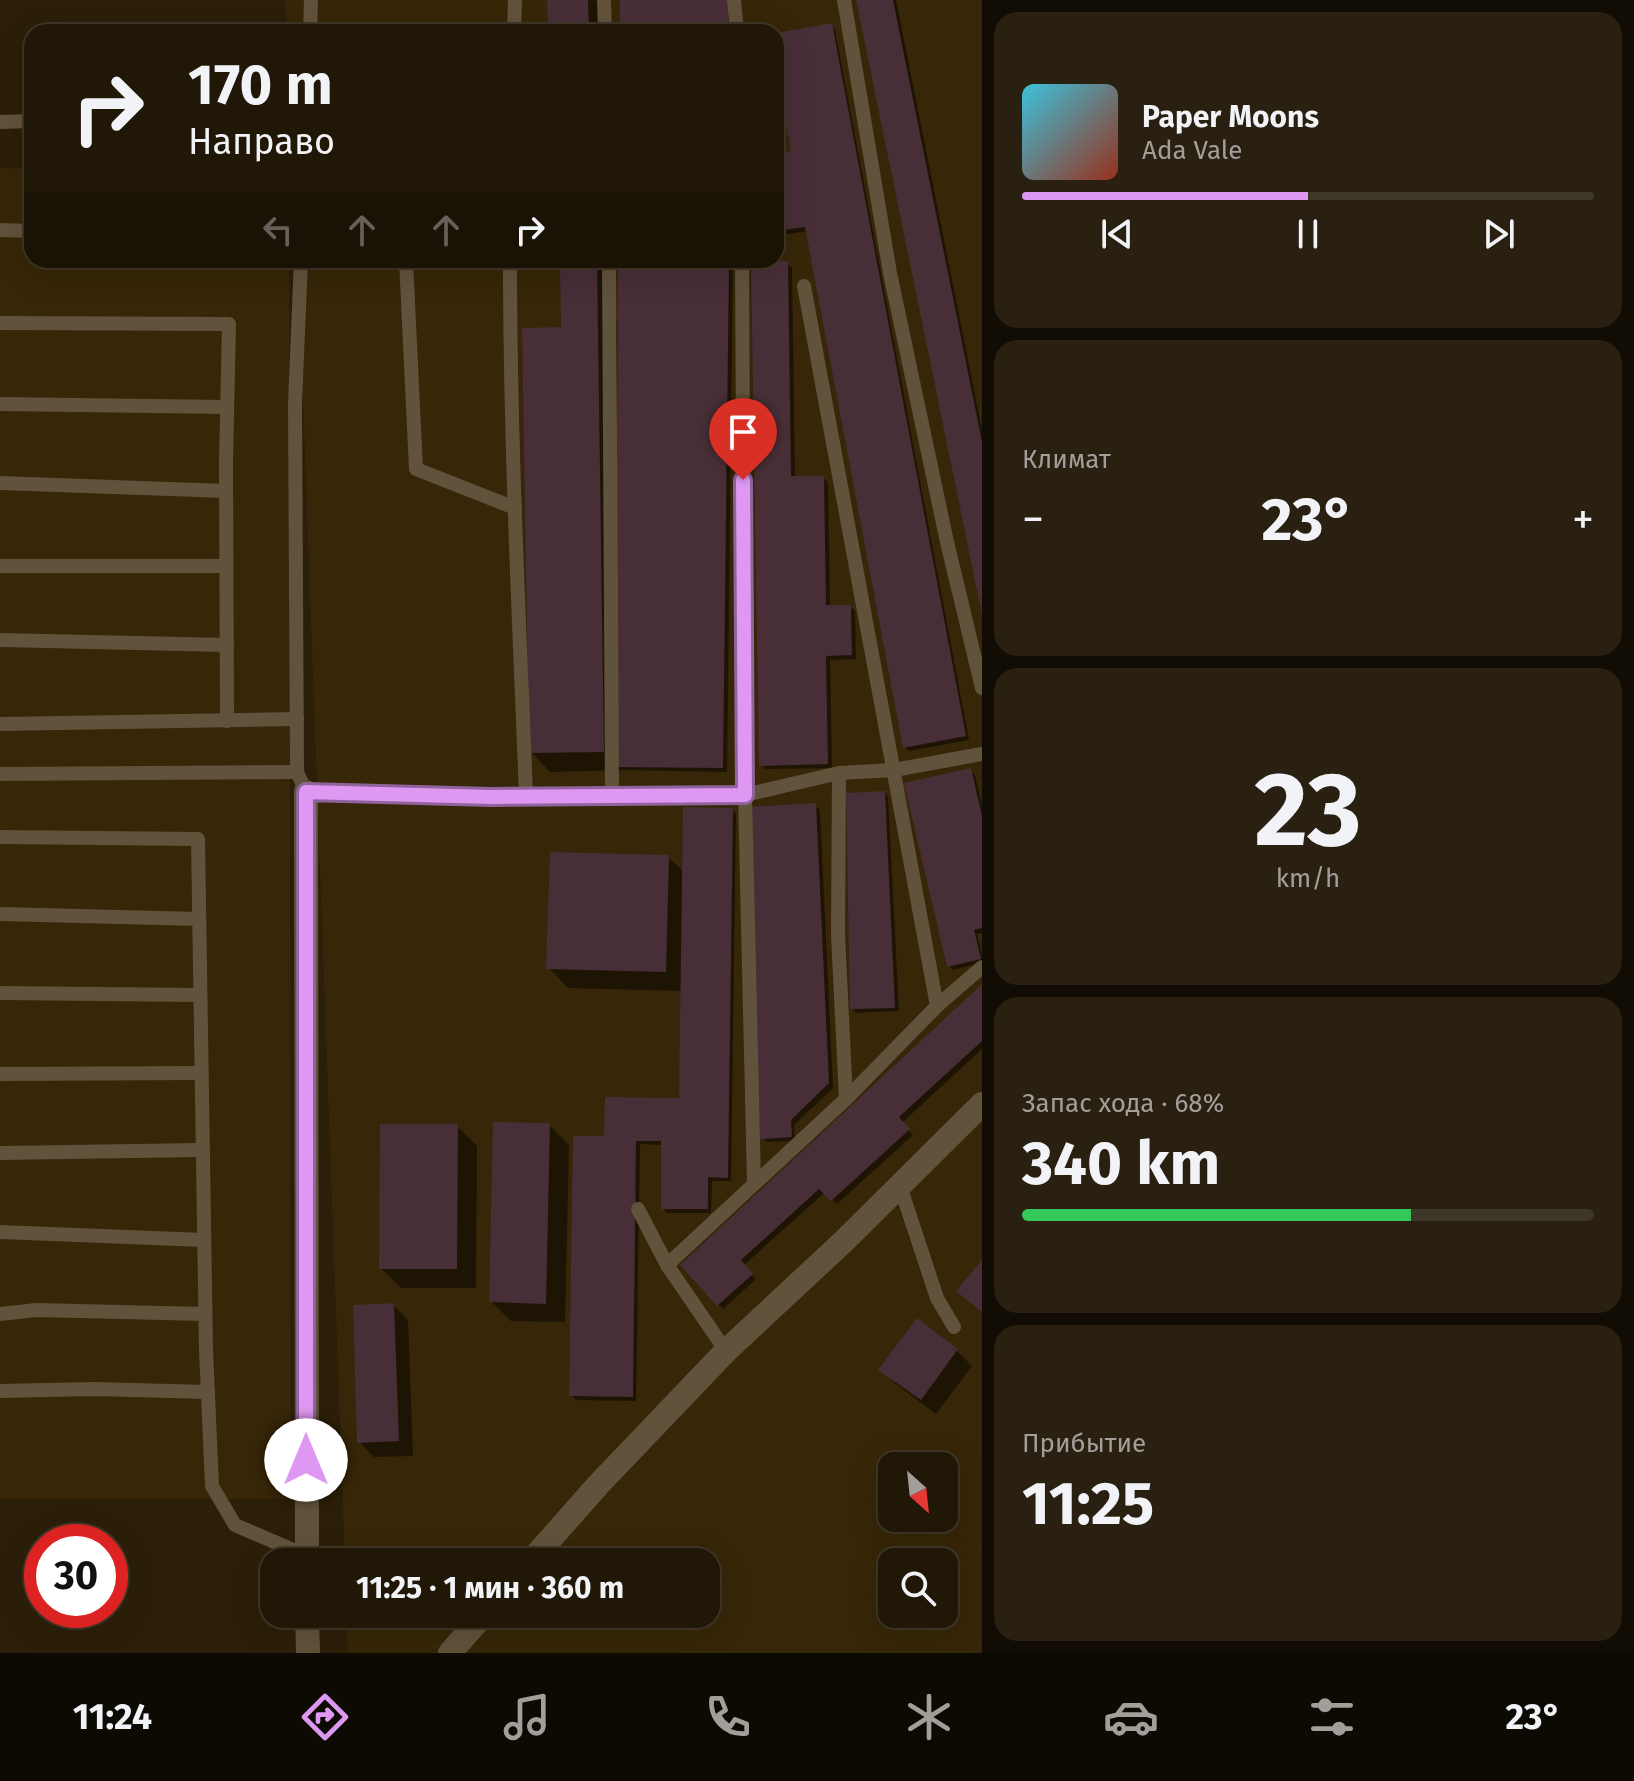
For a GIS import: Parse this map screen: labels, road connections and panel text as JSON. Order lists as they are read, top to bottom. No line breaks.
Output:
{"north":"bottom right","page":{"turn":["170 m","Направо"],"song":["Paper Moons","Ada Vale"],"tile":["Климат",["23","km/h"],["Запас хода · 68%","340 km"],["Прибытие","11:25"]],"heat":["−","23°","+"],"limit":"30","trip":"11:25 · 1 мин · 360 m","tabs":["11:24","23°"]}}
